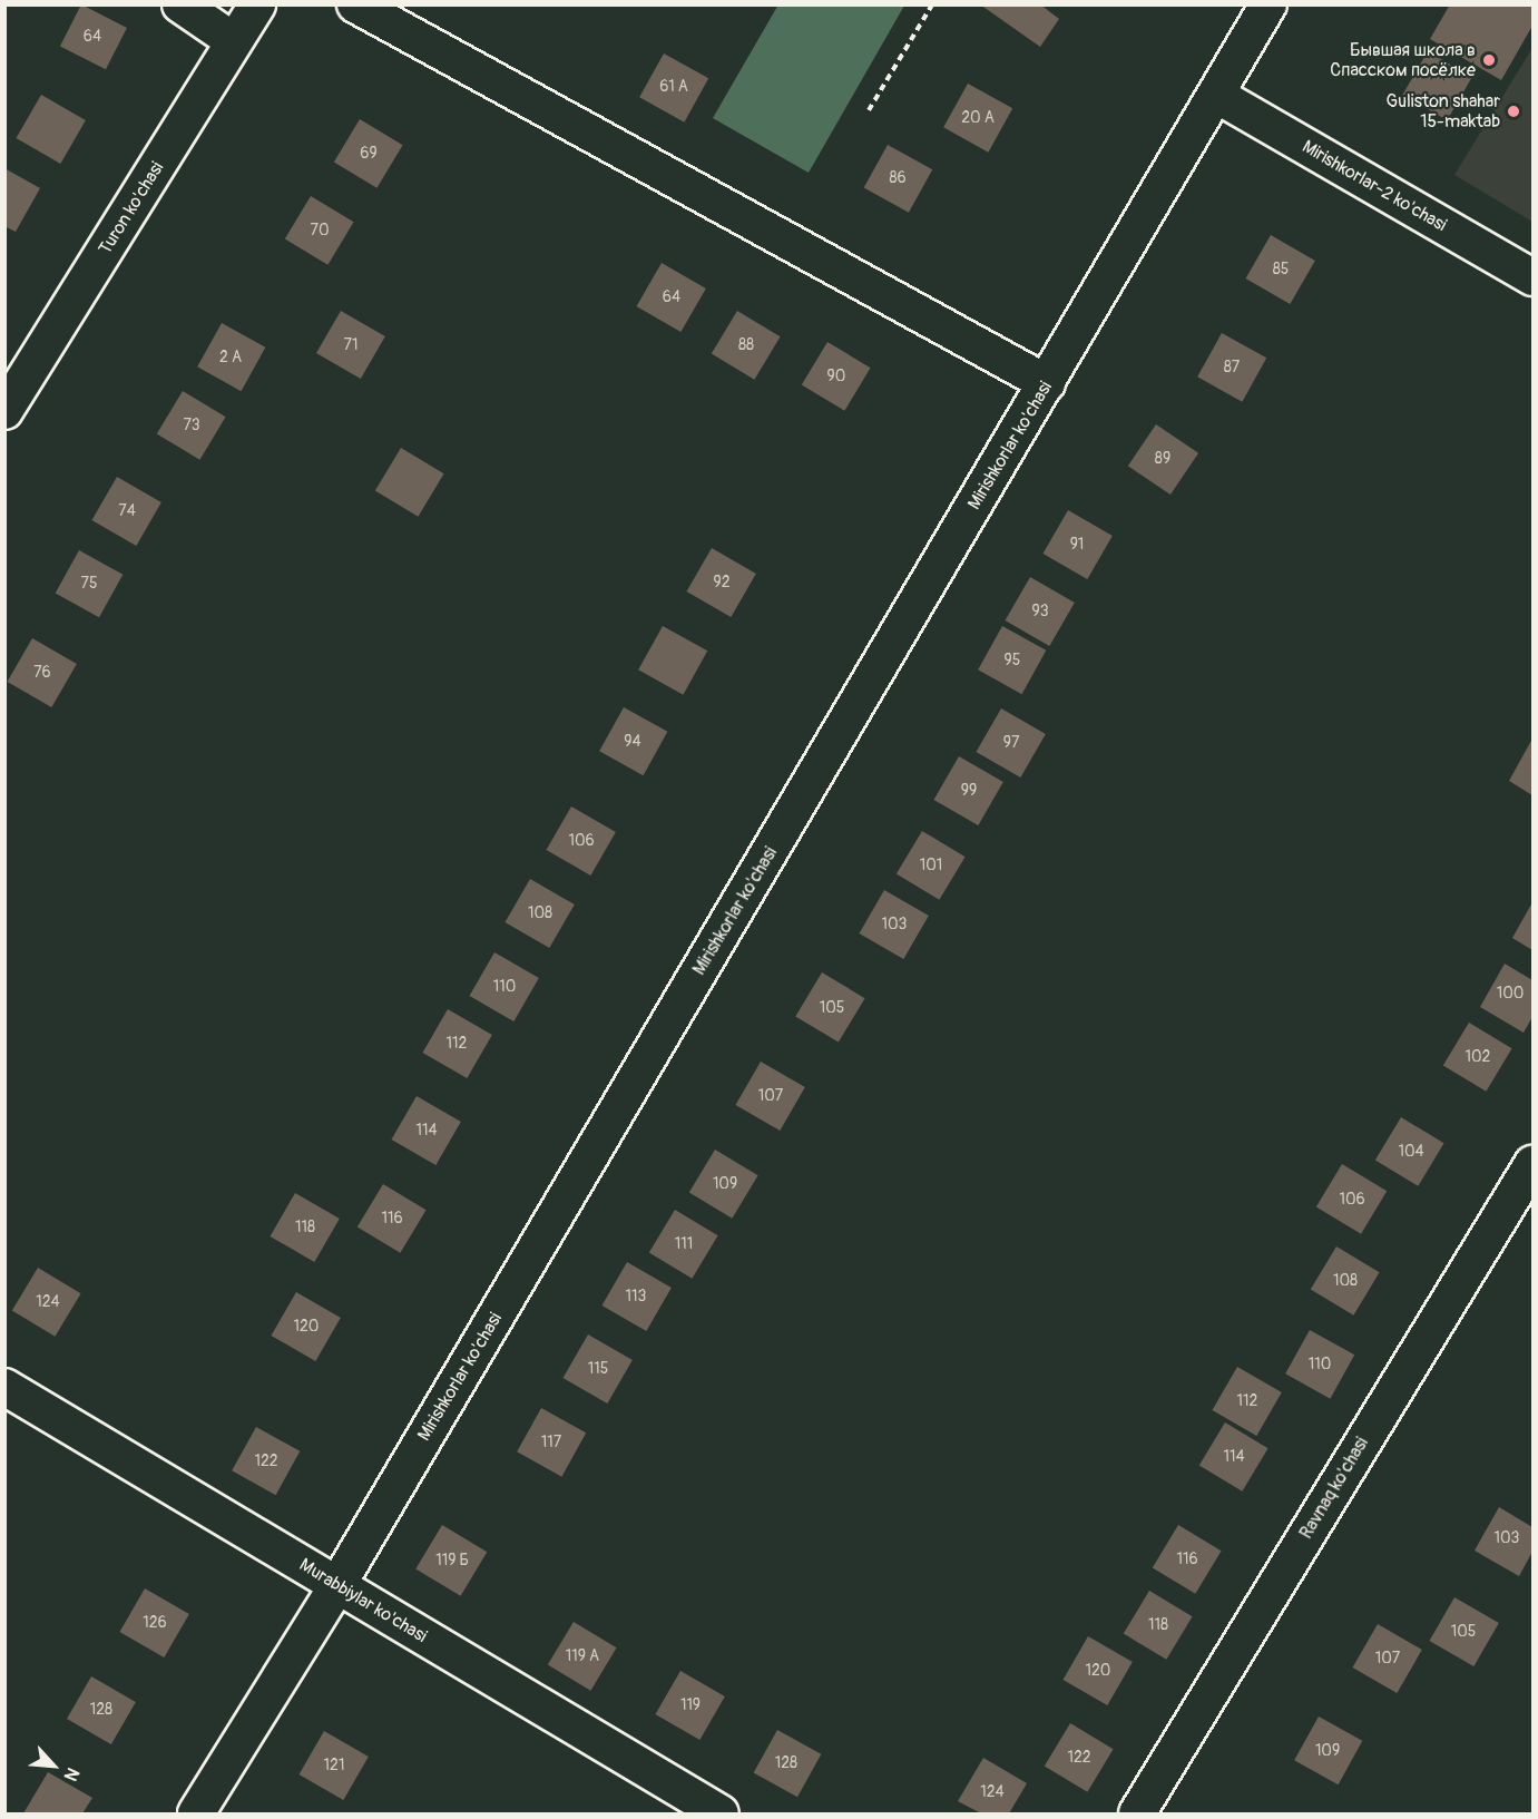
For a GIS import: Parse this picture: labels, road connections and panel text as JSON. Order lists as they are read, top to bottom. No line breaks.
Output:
{"streets":{"street":["Mirishkorlar-2 ko'chasi","Turon ko'chasi","Mirishkorlar ko'chasi","Ravnaq ko'chasi","Murabbiylar ko'chasi"]},"crossings":[["Mirishkorlar-2 ko'chasi","Mirishkorlar ko'chasi"],["Mirishkorlar ko'chasi","Murabbiylar ko'chasi"]],"places":["Бывшая школа в Спасском посёлке","Guliston shahar 15-maktab"],"house_numbers":["64","61 А","20 А","69","86","70","85","64","71","88","2 А","87","90","73","89","74","91","92","75","93","95","76","94","97","99","106","101","108","103","110","100","105","112","102","107","114","104","109","106","116","118","111","108","113","124","120","110","115","112","117","114","122","103","116","119 Б","126","118","105","119 А","107","120","119","128","109","122","128","121","124"],"north":"bottom right"}
